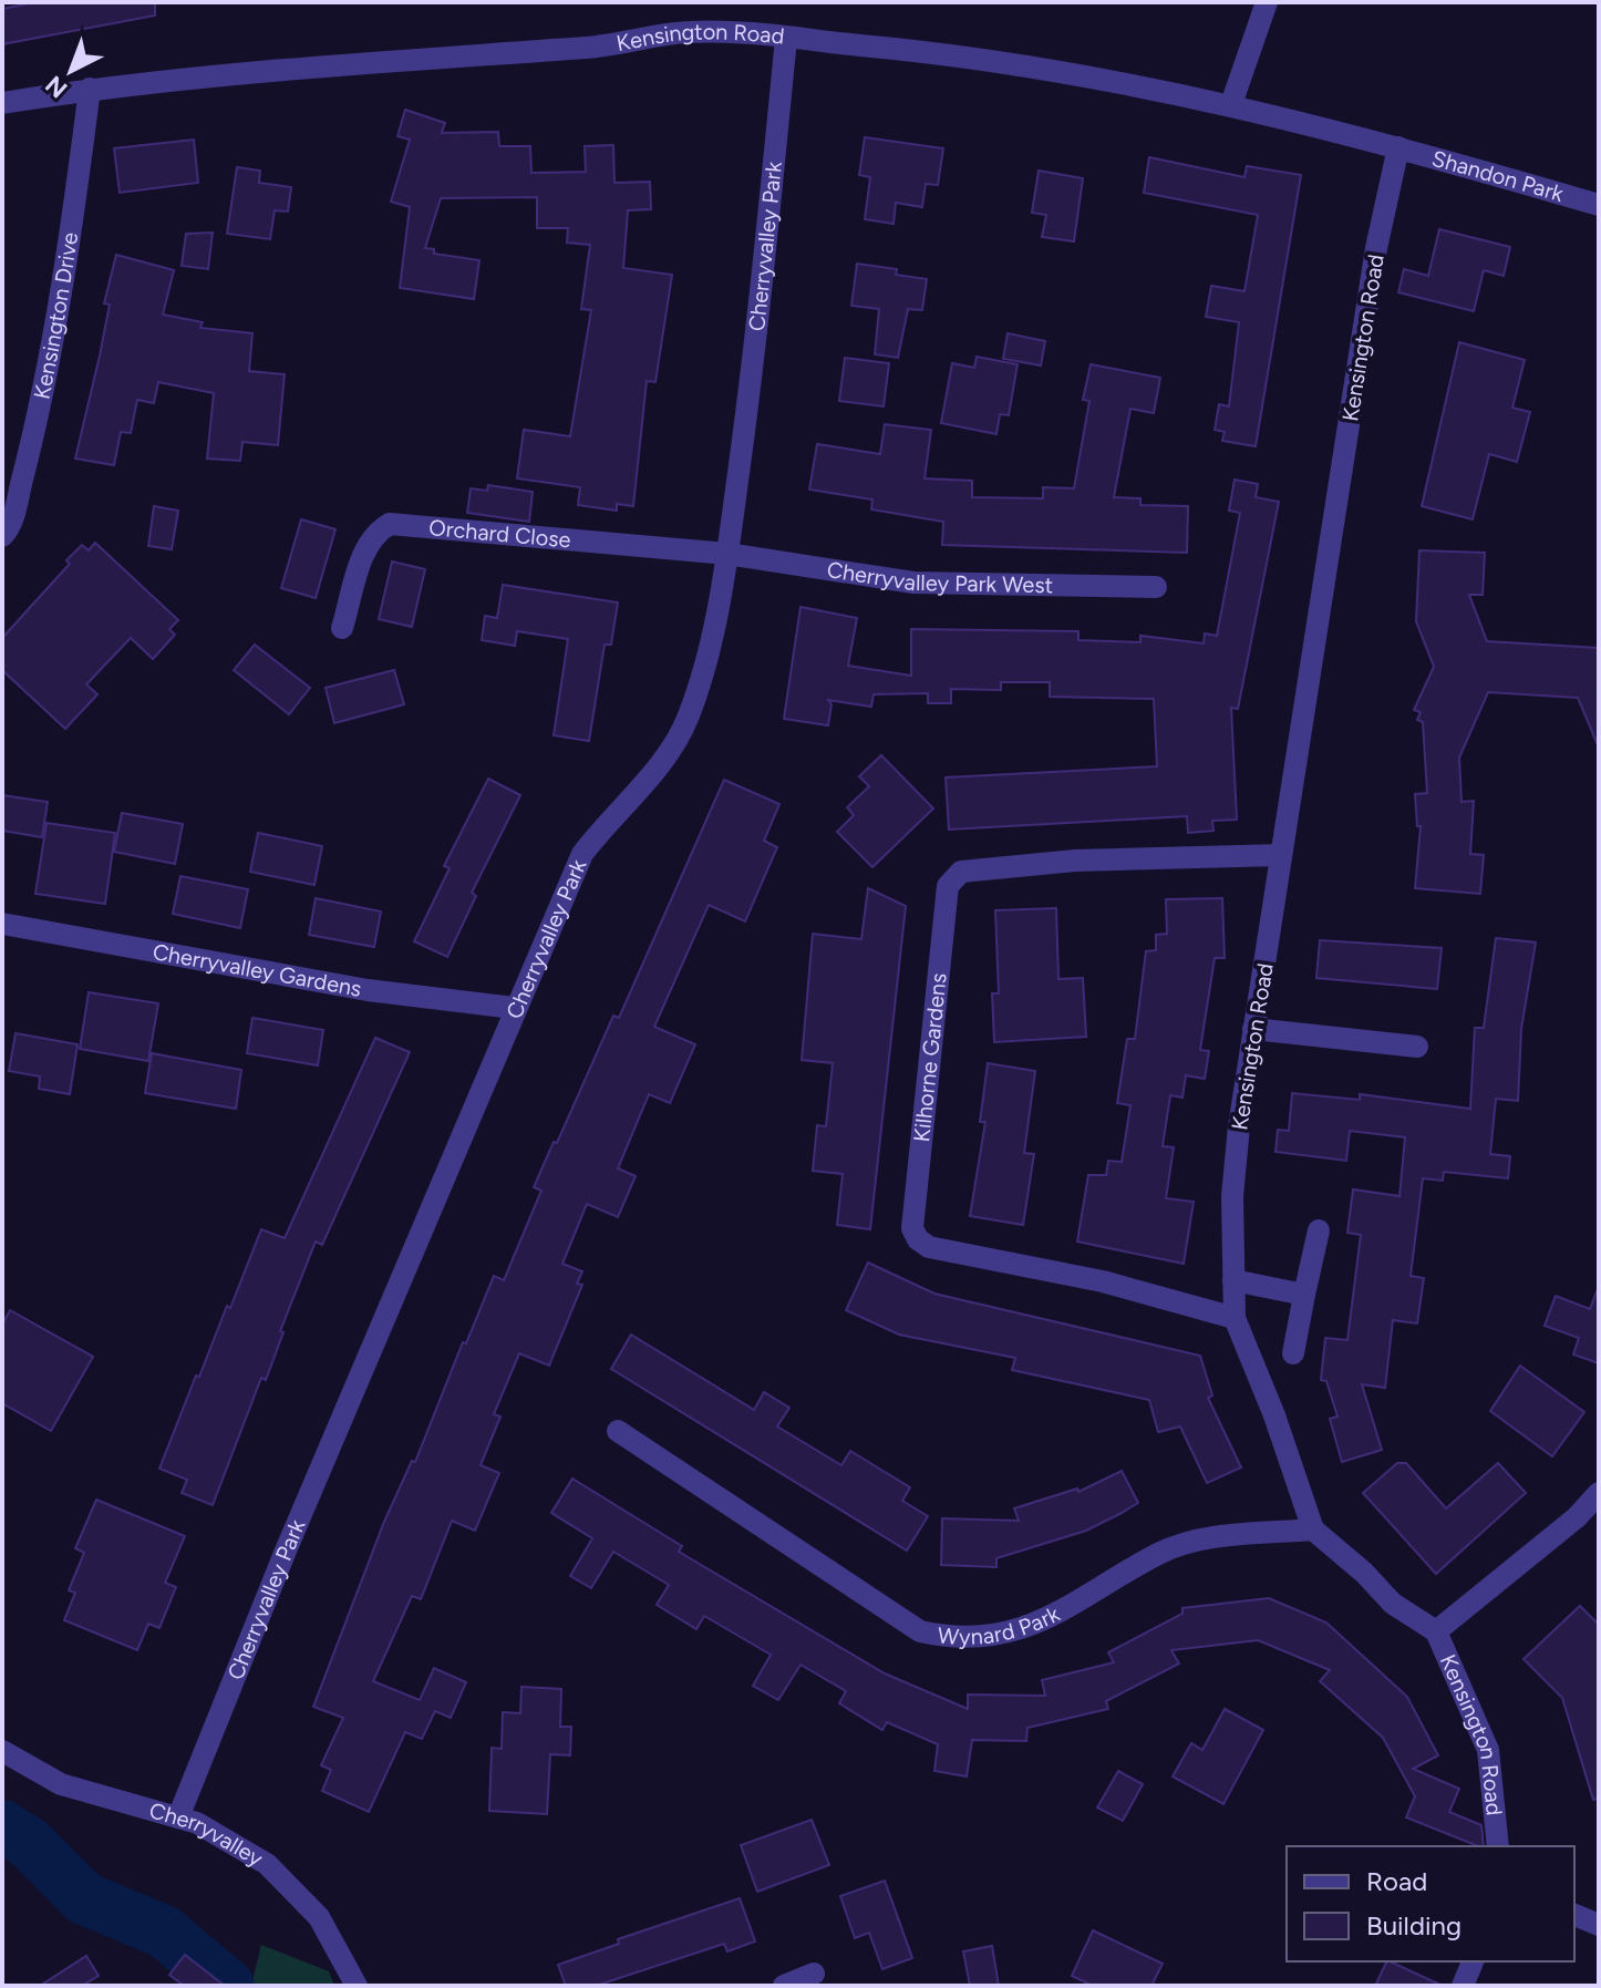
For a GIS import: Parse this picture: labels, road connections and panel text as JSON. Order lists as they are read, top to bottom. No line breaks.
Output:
{"streets":{"street":["Kensington Road","Shandon Park","Cherryvalley Park","Kensington Drive","Orchard Close","Cherryvalley Park West","Cherryvalley Gardens","Kilhorne Gardens","Wynard Park","Cherryvalley"]},"crossings":[["Kensington Road","Shandon Park"],["Kensington Road","Cherryvalley Park"],["Kensington Road","Kensington Drive"],["Kensington Road","Kilhorne Gardens"],["Kensington Road","Wynard Park"],["Cherryvalley Park","Orchard Close"],["Cherryvalley Park","Cherryvalley Park West"],["Cherryvalley Park","Cherryvalley Gardens"],["Cherryvalley Park","Cherryvalley"],["Orchard Close","Cherryvalley Park West"]],"legend":["Road","Building"],"north":"bottom left"}
